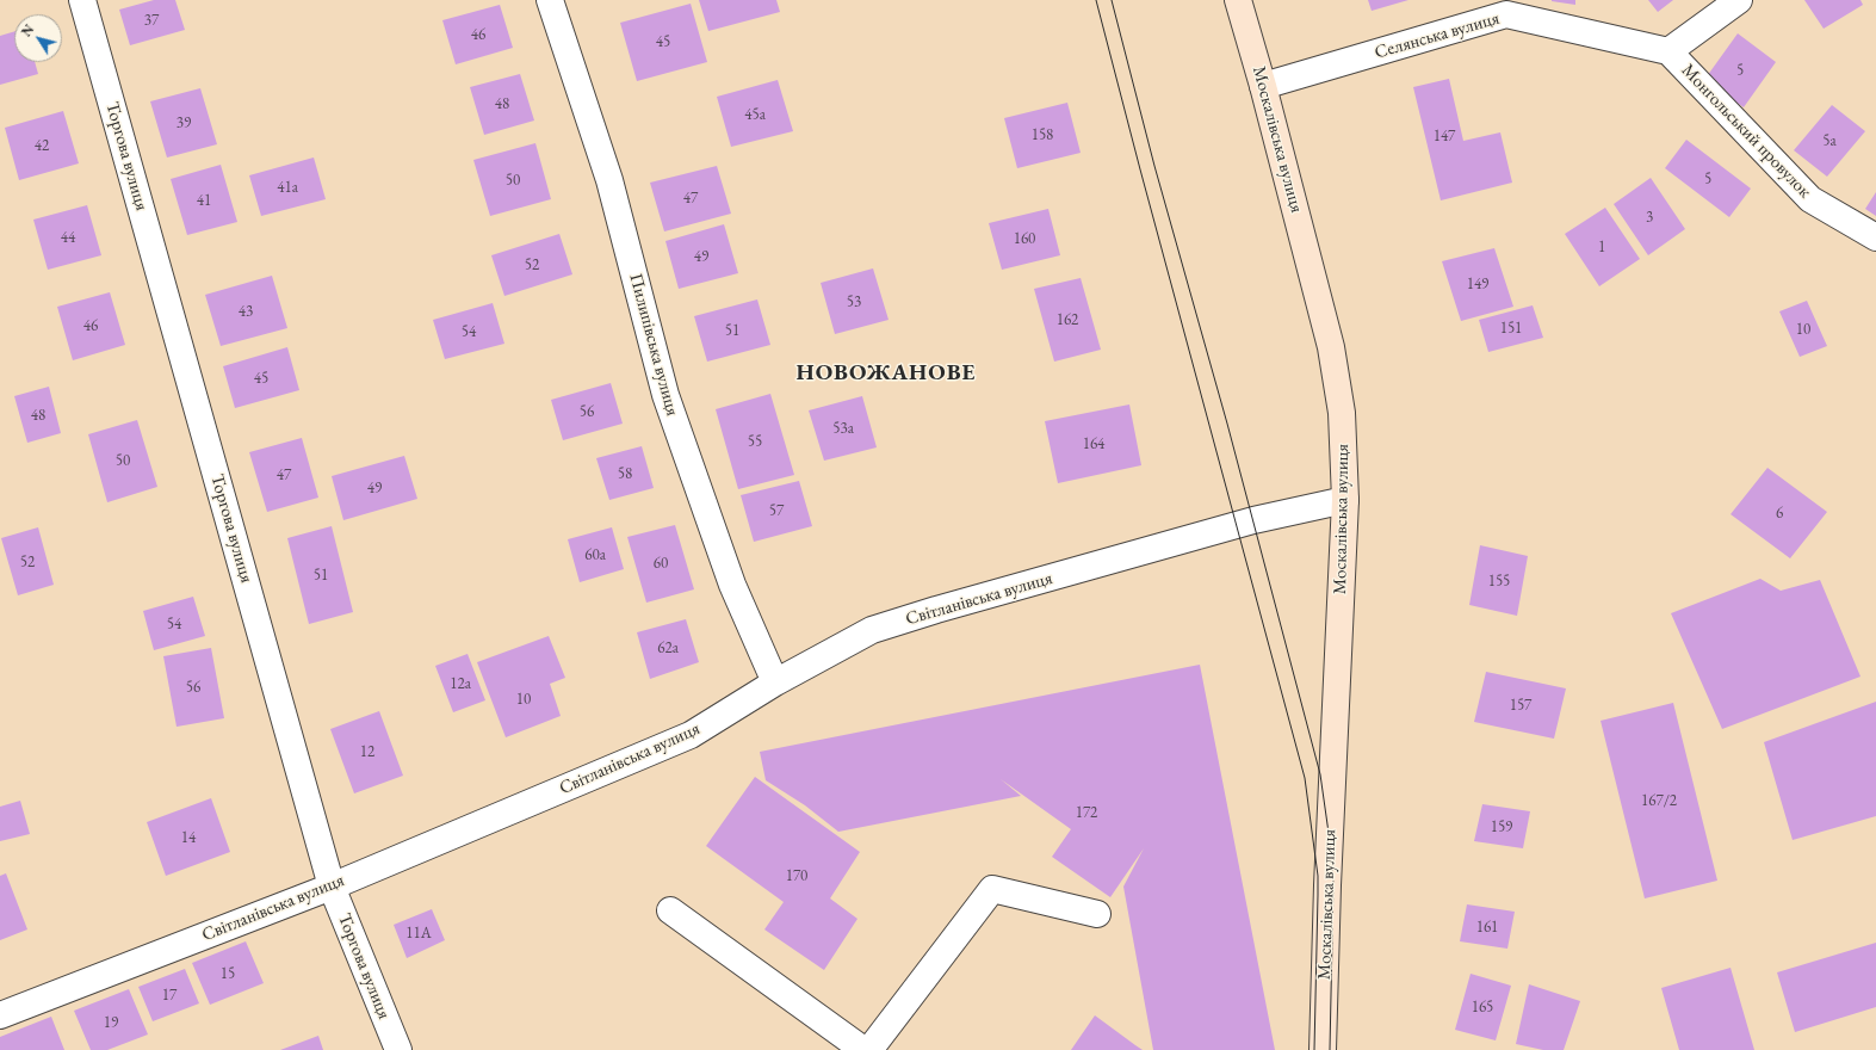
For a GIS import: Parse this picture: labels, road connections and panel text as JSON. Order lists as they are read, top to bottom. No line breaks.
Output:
{"streets":{"street":["Селянська вулиця","Монгольський провулок","Москалівська вулиця","Торгова вулиця","Пилипівська вулиця","Світланівська вулиця"]},"crossings":[["Селянська вулиця","Монгольський провулок"],["Селянська вулиця","Москалівська вулиця"],["Москалівська вулиця","Світланівська вулиця"],["Торгова вулиця","Світланівська вулиця"],["Пилипівська вулиця","Світланівська вулиця"]],"districts":["НОВОЖАНОВЕ"],"house_numbers":["37","46","45","5","48","45а","39","158","147","5а","42","5","50","41а","47","41","3","44","160","1","49","52","149","53","43","162","46","151","10","51","54","45","56","48","53а","55","164","50","58","47","49","57","6","60а","52","60","51","155","54","62а","12а","56","10","157","12","167/2","172","159","14","170","161","11А","15","17","165","19"],"north":"top left"}
